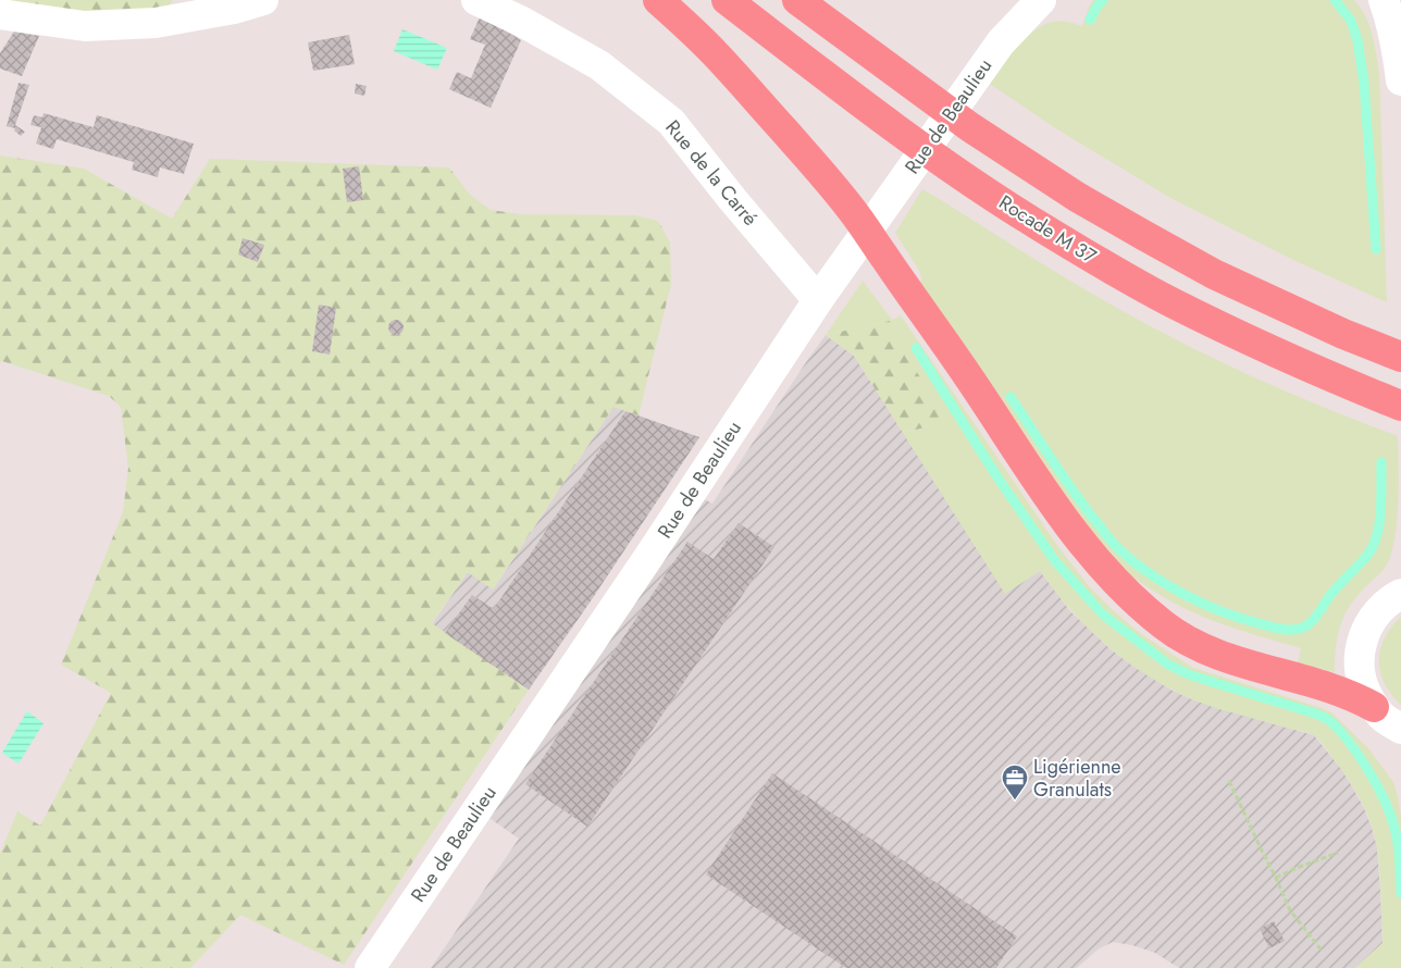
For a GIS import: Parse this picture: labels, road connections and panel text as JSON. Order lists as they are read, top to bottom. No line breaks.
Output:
{"streets":{"highway":["Rocade M 37"],"street":["Rue de Beaulieu","Rue de la Carré"]},"crossings":[["Rue de Beaulieu","Rue de la Carré"]],"places":{"office":["Ligérienne Granulats"]}}
